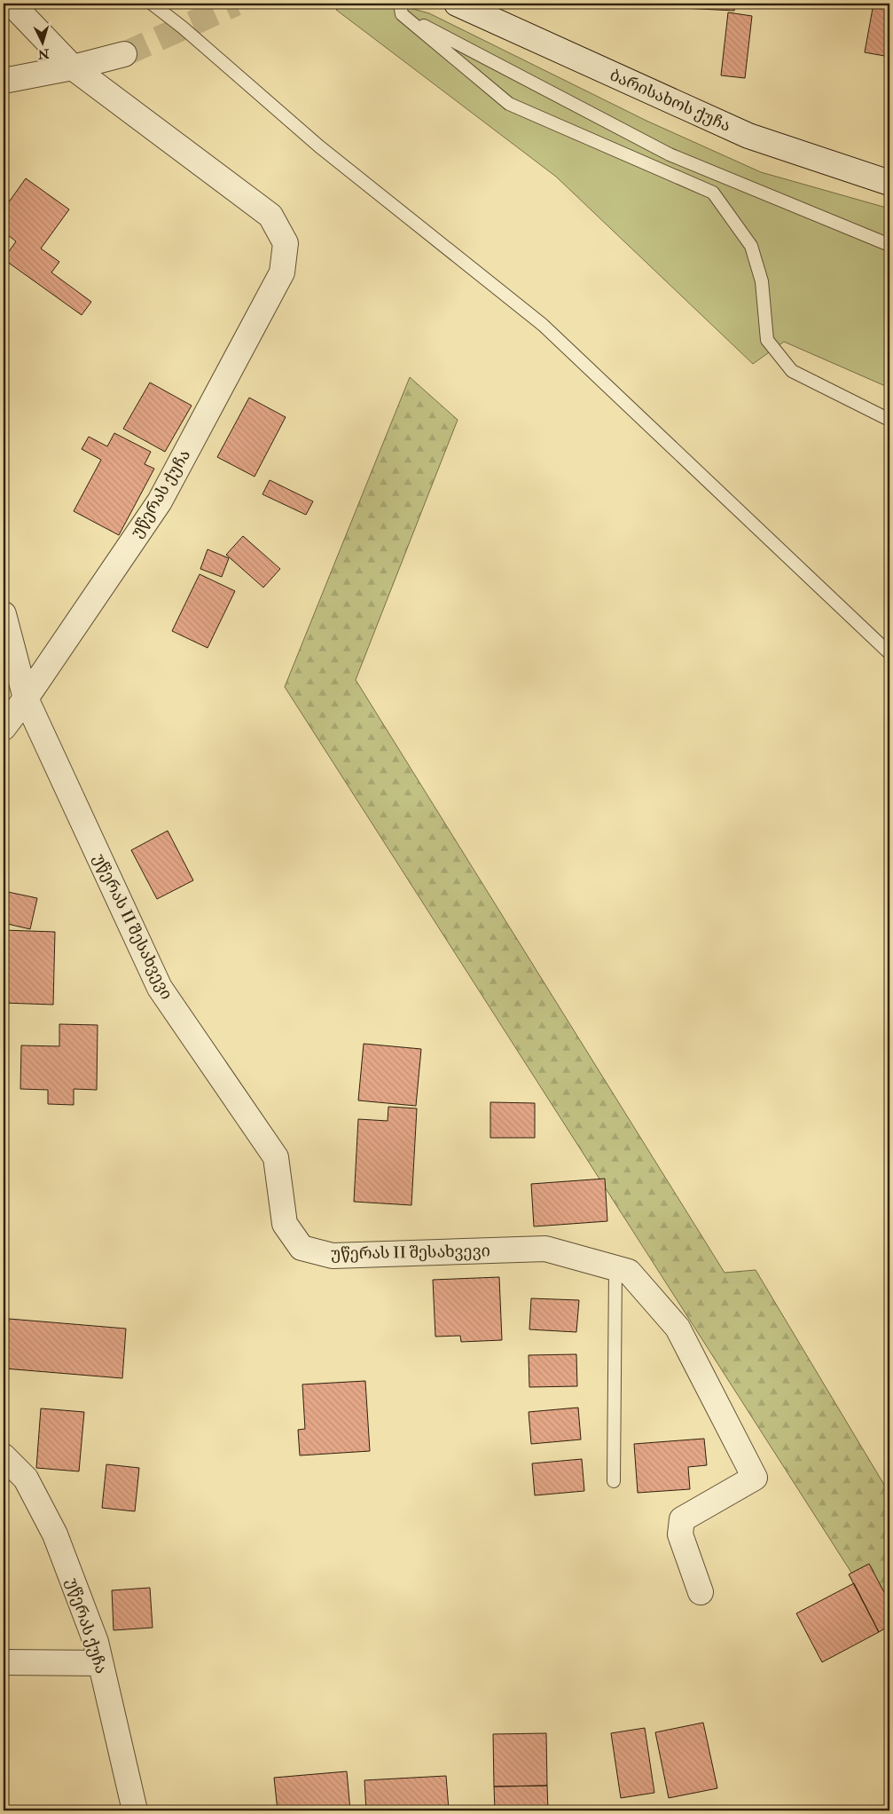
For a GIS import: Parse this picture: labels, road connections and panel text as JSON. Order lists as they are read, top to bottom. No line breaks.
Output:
{"streets":{"street":["ბარისახოს ქუჩა","უწერას ქუჩა","უწერას II შესახვევი"]},"crossings":[["უწერას ქუჩა","უწერას II შესახვევი"]],"north":"bottom"}
